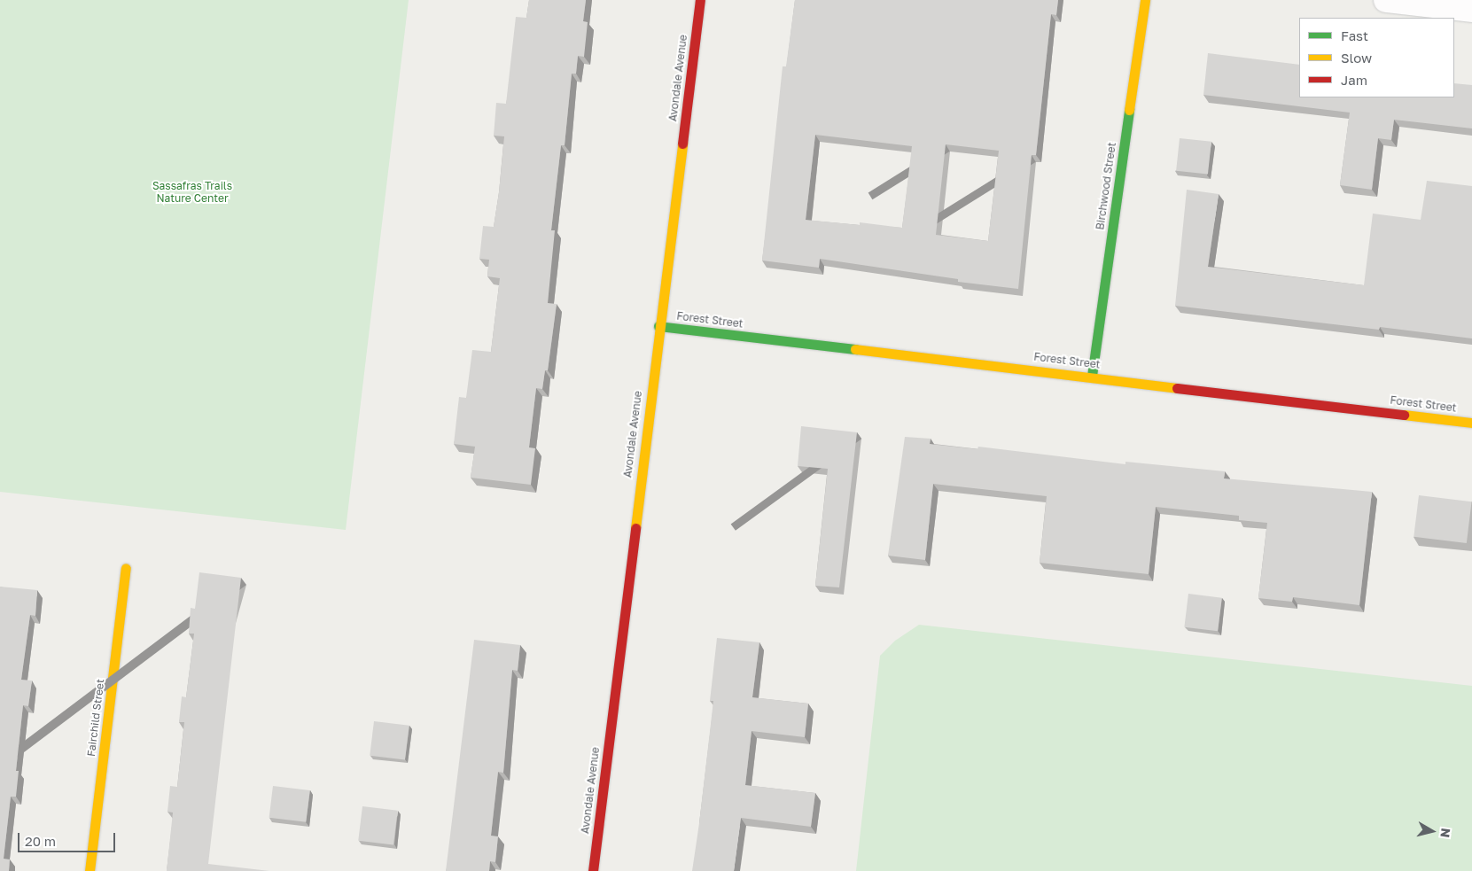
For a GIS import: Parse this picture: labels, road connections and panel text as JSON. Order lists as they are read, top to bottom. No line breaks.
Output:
{"streets":{"street":["Avondale Avenue","Birchwood Street","Forest Street","Fairchild Street"]},"crossings":[["Avondale Avenue","Forest Street"],["Birchwood Street","Forest Street"]],"parks":["Sassafras Trails Nature Center"],"legend":["Fast","Slow","Jam"],"scale_bar":"20 m","north":"right"}
